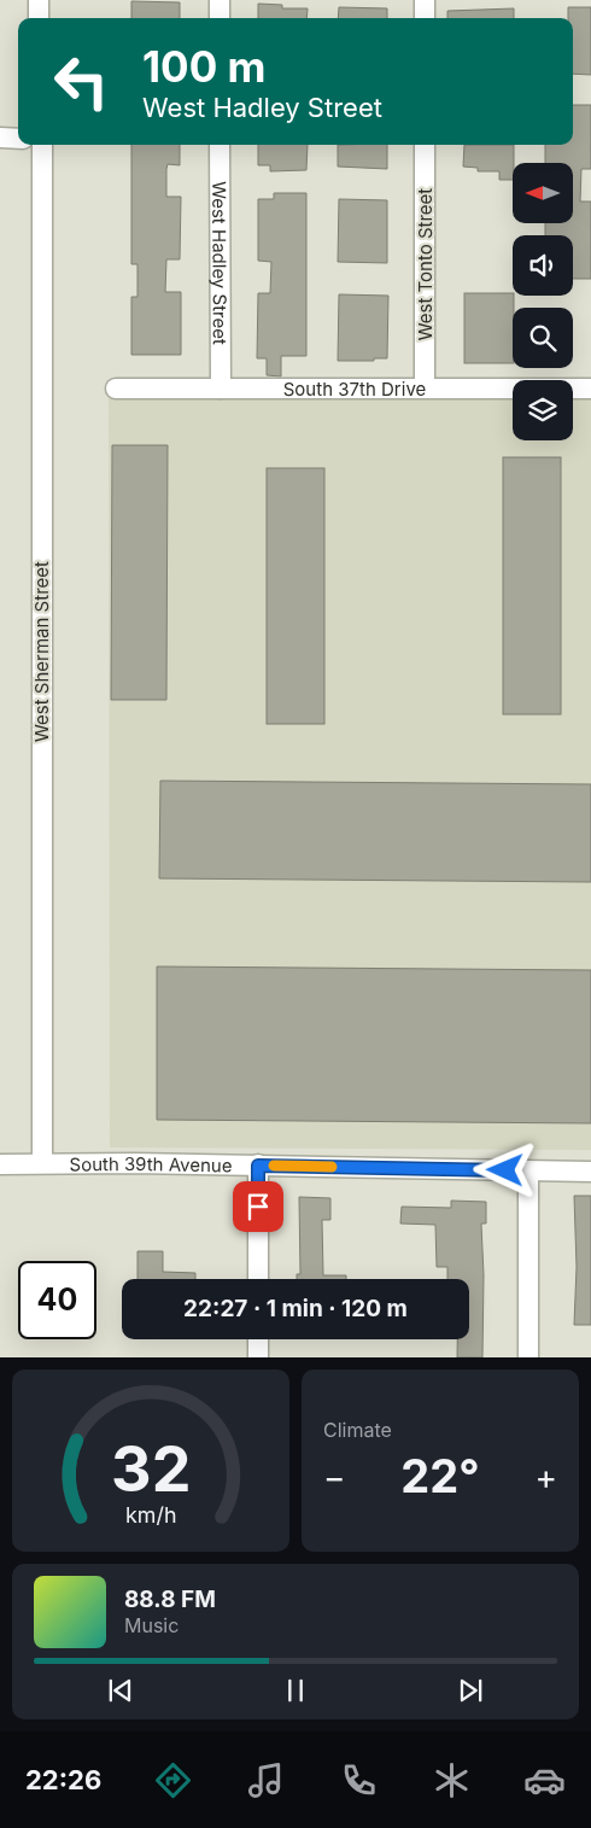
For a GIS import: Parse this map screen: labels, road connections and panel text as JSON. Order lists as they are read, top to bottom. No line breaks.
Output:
{"streets":{"street":["West Hadley Street","West Tonto Street","South 37th Drive","West Sherman Street","South 39th Avenue"]},"crossings":[["West Hadley Street","South 37th Drive"],["West Tonto Street","South 37th Drive"],["West Sherman Street","South 39th Avenue"]],"north":"left","page":{"turn":["100 m","West Hadley Street"],"limit":"40","trip":"22:27 · 1 min · 120 m","tile":"Climate","heat":["−","22°","+"],"song":["88.8 FM","Music"],"tabs":"22:26","gauge":["32","km/h"]}}
